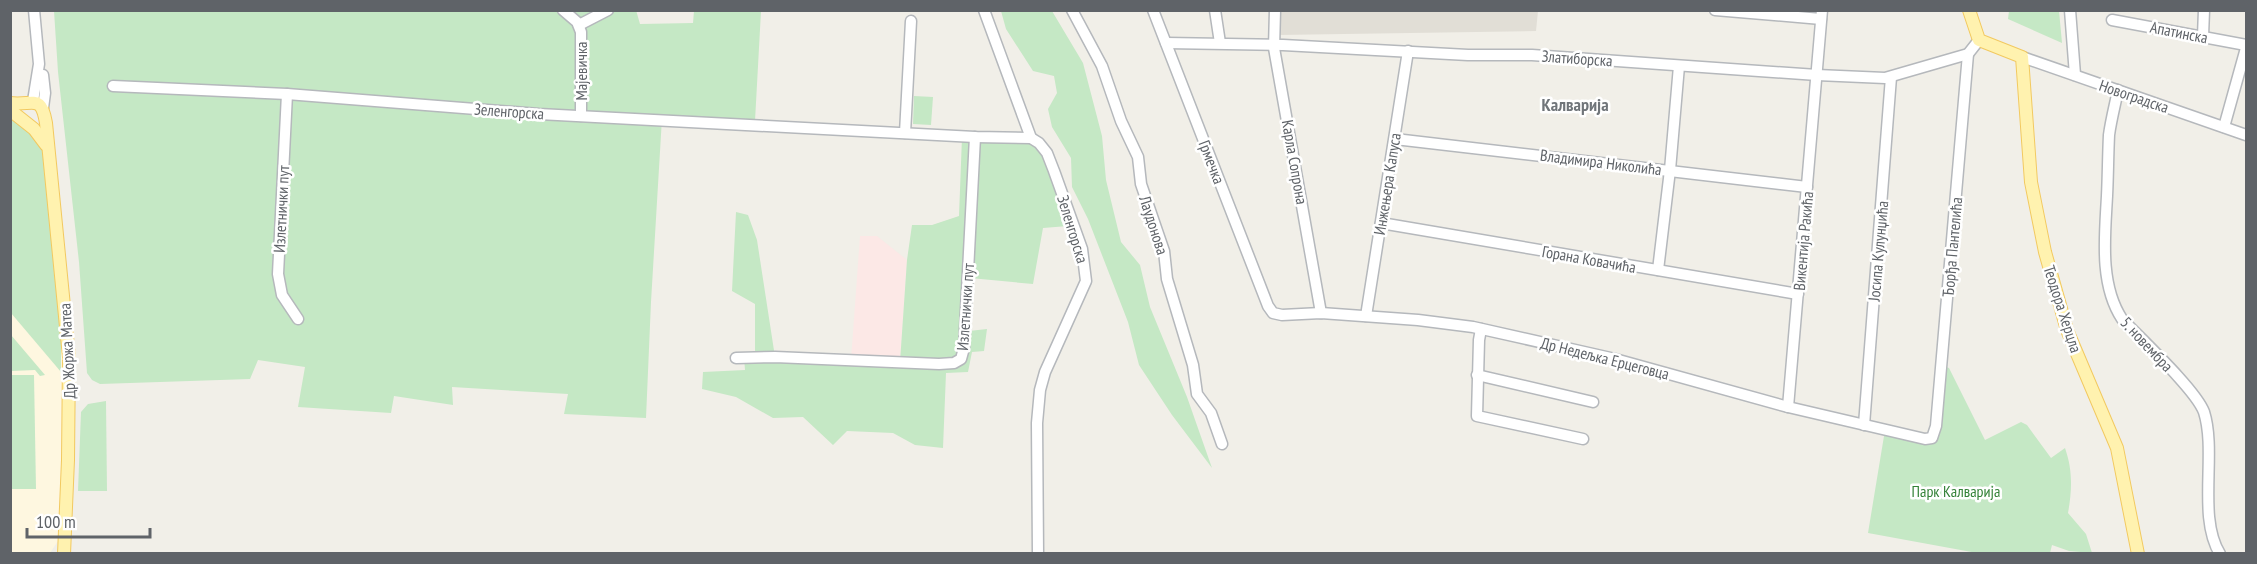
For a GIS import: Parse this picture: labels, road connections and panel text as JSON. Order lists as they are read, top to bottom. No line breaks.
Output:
{"streets":{"main road":["Теодора Херцла","Др Жоржа Матеа"],"street":["Апатинска","Златиборска","Мајевичка","Новоградска","Зеленгорска","Грмечка","Карла Сопрона","Владимира Николића","Инжењера Капуса","Излетнички пут","Лаудонова","Викентија Ракића","Ђорђа Пантелића","Јосипа Кулунџића","Горана Ковачића","5. новембра","Др Недељка Ерцеговца"]},"crossings":[["Златиборска","Грмечка"],["Златиборска","Карла Сопрона"],["Златиборска","Инжењера Капуса"],["Златиборска","Викентија Ракића"],["Златиборска","Ђорђа Пантелића"],["Златиборска","Јосипа Кулунџића"],["Мајевичка","Зеленгорска"],["Новоградска","Теодора Херцла"],["Новоградска","5. новембра"],["Зеленгорска","Излетнички пут"],["Грмечка","Др Недељка Ерцеговца"],["Карла Сопрона","Др Недељка Ерцеговца"],["Владимира Николића","Инжењера Капуса"],["Владимира Николића","Викентија Ракића"],["Инжењера Капуса","Горана Ковачића"],["Инжењера Капуса","Др Недељка Ерцеговца"],["Викентија Ракића","Горана Ковачића"],["Викентија Ракића","Др Недељка Ерцеговца"],["Ђорђа Пантелића","Др Недељка Ерцеговца"],["Јосипа Кулунџића","Др Недељка Ерцеговца"]],"districts":["Калварија"],"parks":["Парк Калварија"],"scale_bar":"100 m"}
